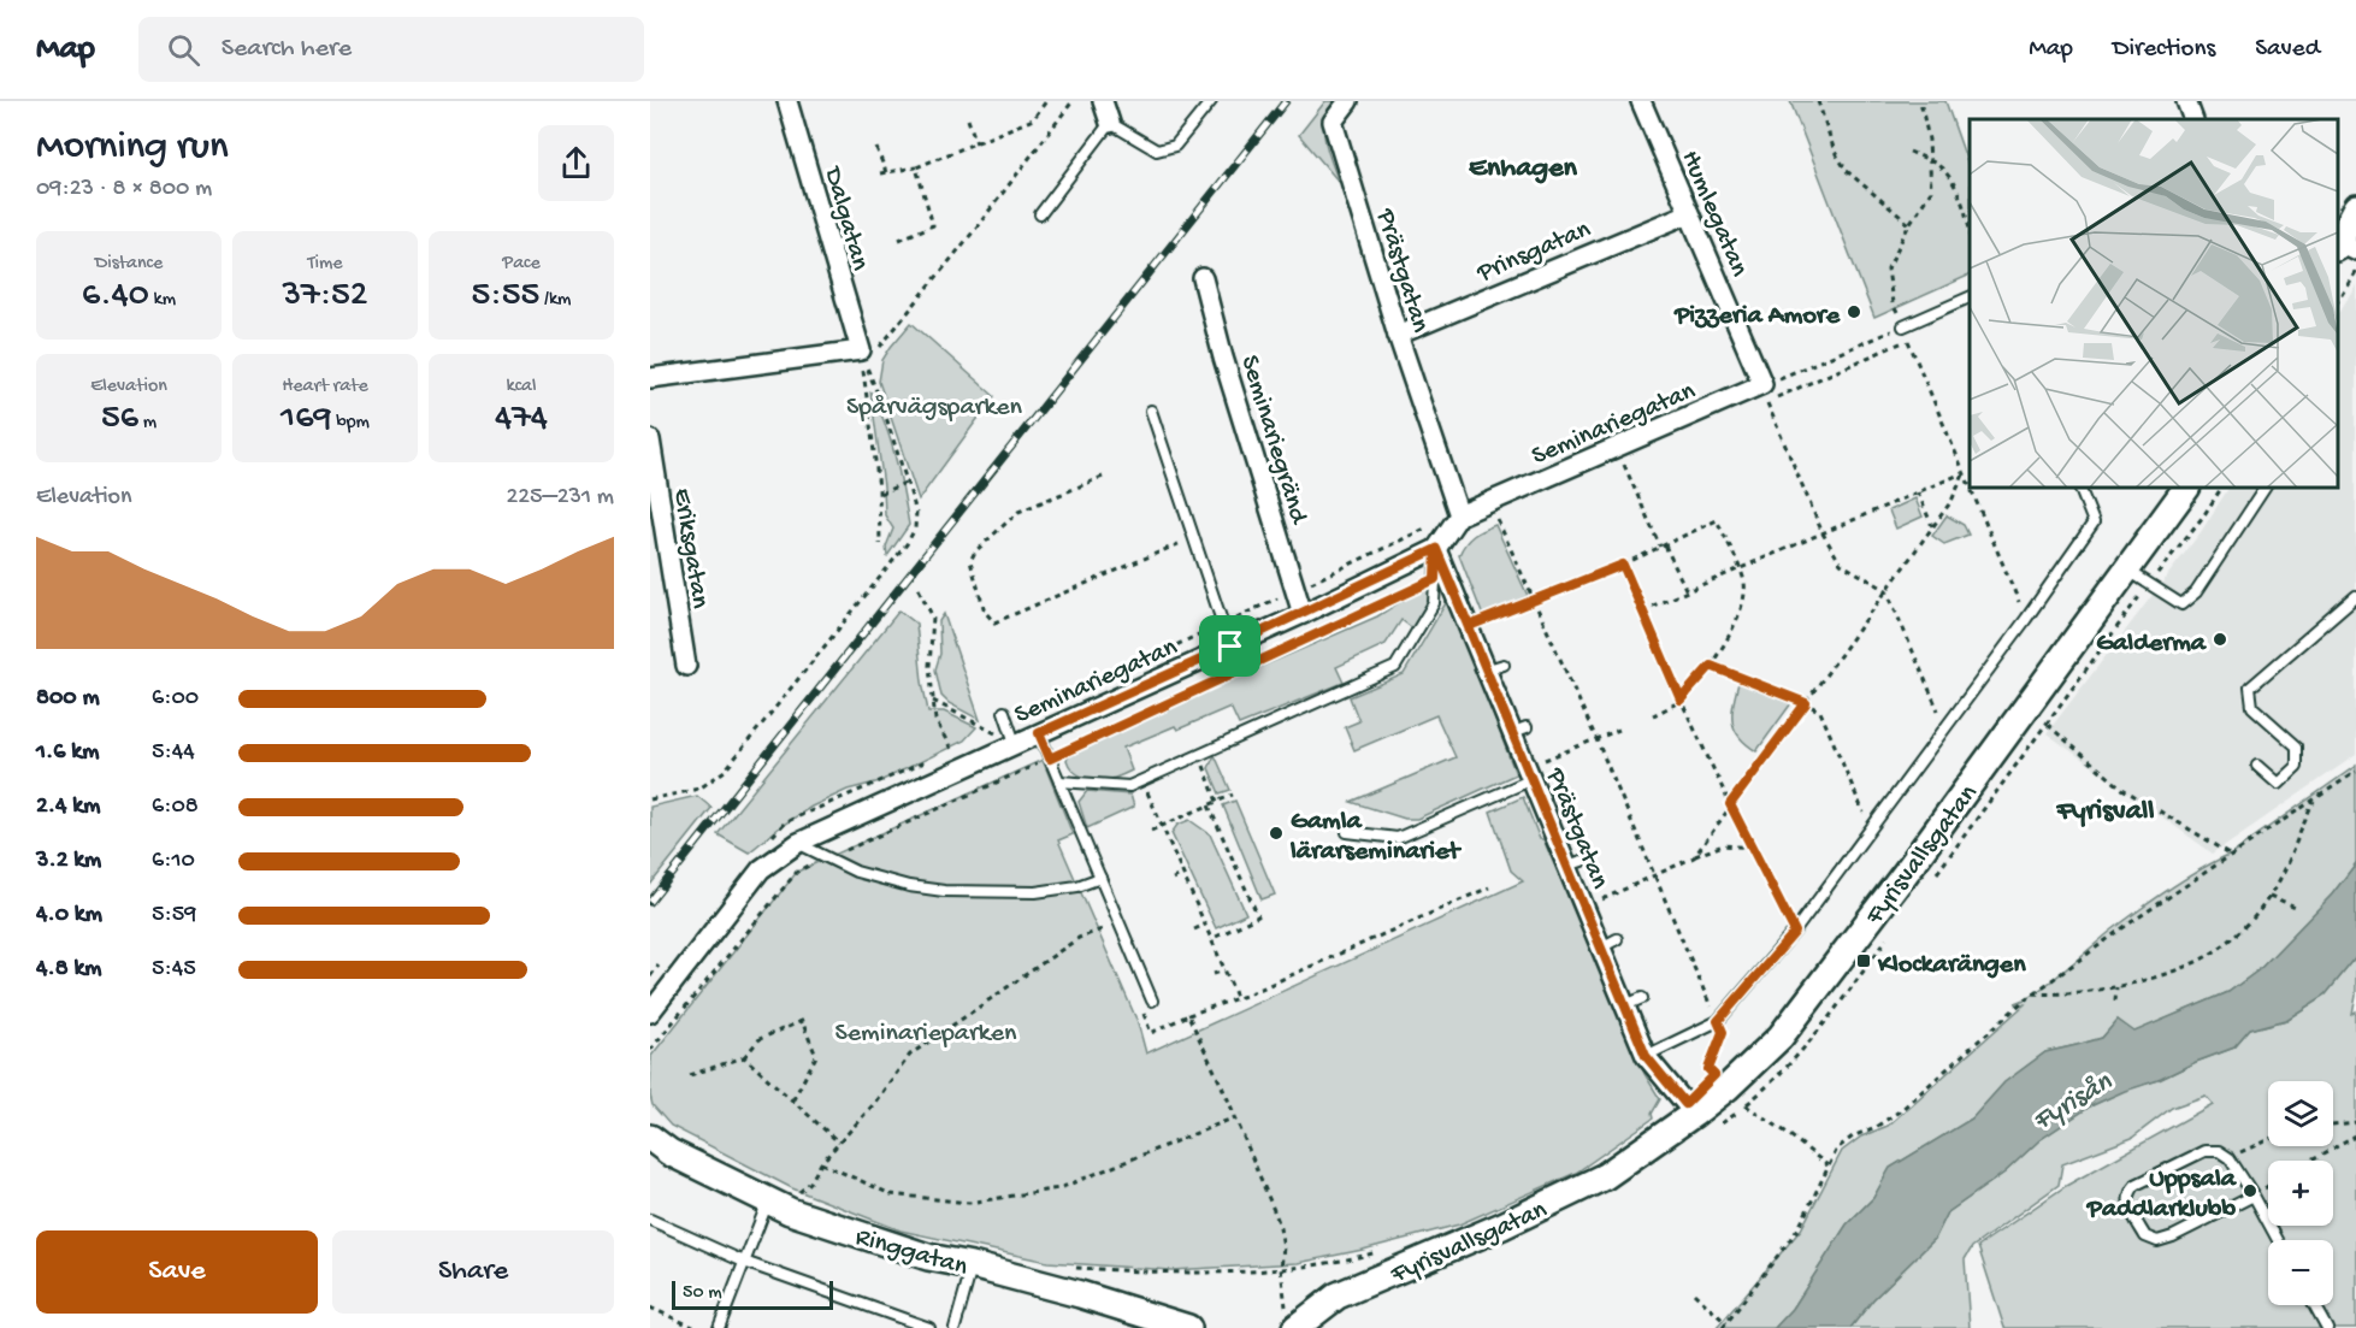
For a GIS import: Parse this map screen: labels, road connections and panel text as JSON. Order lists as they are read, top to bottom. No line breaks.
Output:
{"streets":{"street":["Humlegatan","Dalgatan","Prinsgatan","Prästgatan","Seminariegatan","Seminariegränd","Eriksgatan","Fyrisvallsgatan","Ringgatan"]},"crossings":[["Humlegatan","Prinsgatan"],["Humlegatan","Seminariegatan"],["Prinsgatan","Prästgatan"],["Prästgatan","Seminariegatan"],["Prästgatan","Fyrisvallsgatan"],["Seminariegatan","Seminariegränd"]],"districts":["Enhagen","Fyrisvall"],"water":["Fyrisån"],"parks":["Spårvägsparken","Seminarieparken"],"places":{"other":["Pizzeria Amore","Galderma","Gamla lärarseminariet","Uppsala Paddlarklubb"],"transit":["Klockarängen"]},"scale_bar":"50 m","page":{"header":"Map","search":"Search here","nav":["Map","Directions","Saved"],"heading":["Morning run","09:23 · 8 × 800 m"],"stats":[["Distance","6.40 km"],["Time","37:52"],["Pace","5:55 /km"],["Elevation","56 m"],["Heart rate","169 bpm"],["kcal","474"]],"chart":["Elevation","225–231 m"],"list":[{"name":"800 m","note":"6:00"},{"name":"1.6 km","note":"5:44"},{"name":"2.4 km","note":"6:08"},{"name":"3.2 km","note":"6:10"},{"name":"4.0 km","note":"5:59"},{"name":"4.8 km","note":"5:45"}],"map_buttons":["+","−"],"buttons":["Save","Share"],"scale":"50 m"}}
